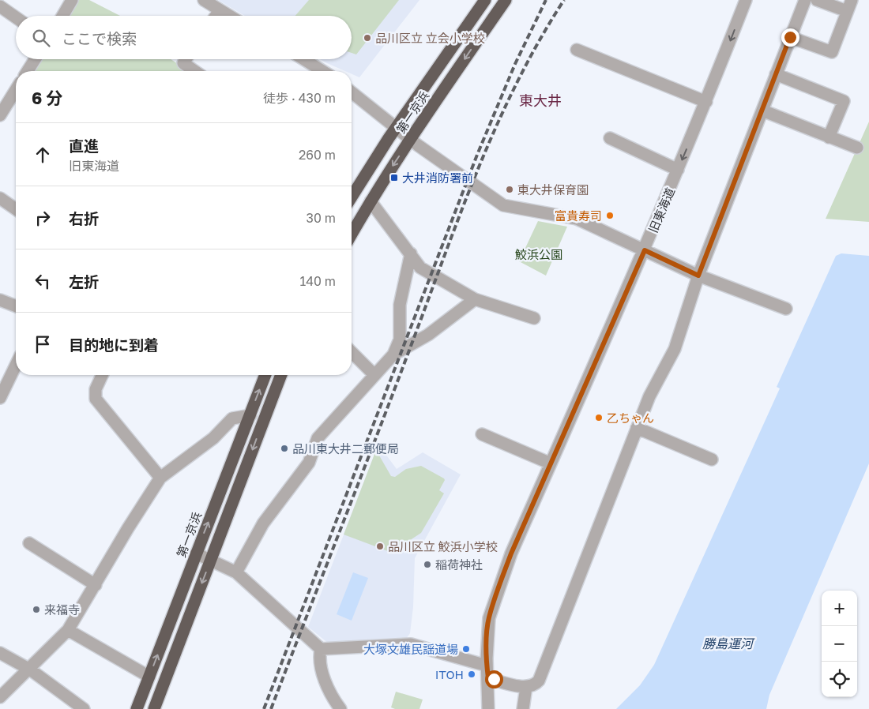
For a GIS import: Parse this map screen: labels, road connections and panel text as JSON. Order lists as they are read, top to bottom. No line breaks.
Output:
{"streets":{"highway":["第一京浜"],"street":["旧東海道"]},"districts":["東大井"],"water":["勝島運河"],"parks":["鮫浜公園"],"places":{"other":["品川区立 立会小学校","東大井保育園","富貴寿司","乙ちゃん","品川東大井二郵便局","品川区立 鮫浜小学校","稲荷神社","来福寺","大塚文雄民謡道場","ITOH"],"transit":["大井消防署前"]},"page":{"search":"ここで検索","heading":["6 分","徒歩 · 430 m"],"list":[["直進","旧東海道","260 m"],["右折","30 m"],["左折","140 m"],"目的地に到着"],"map_buttons":["+","−"]}}
